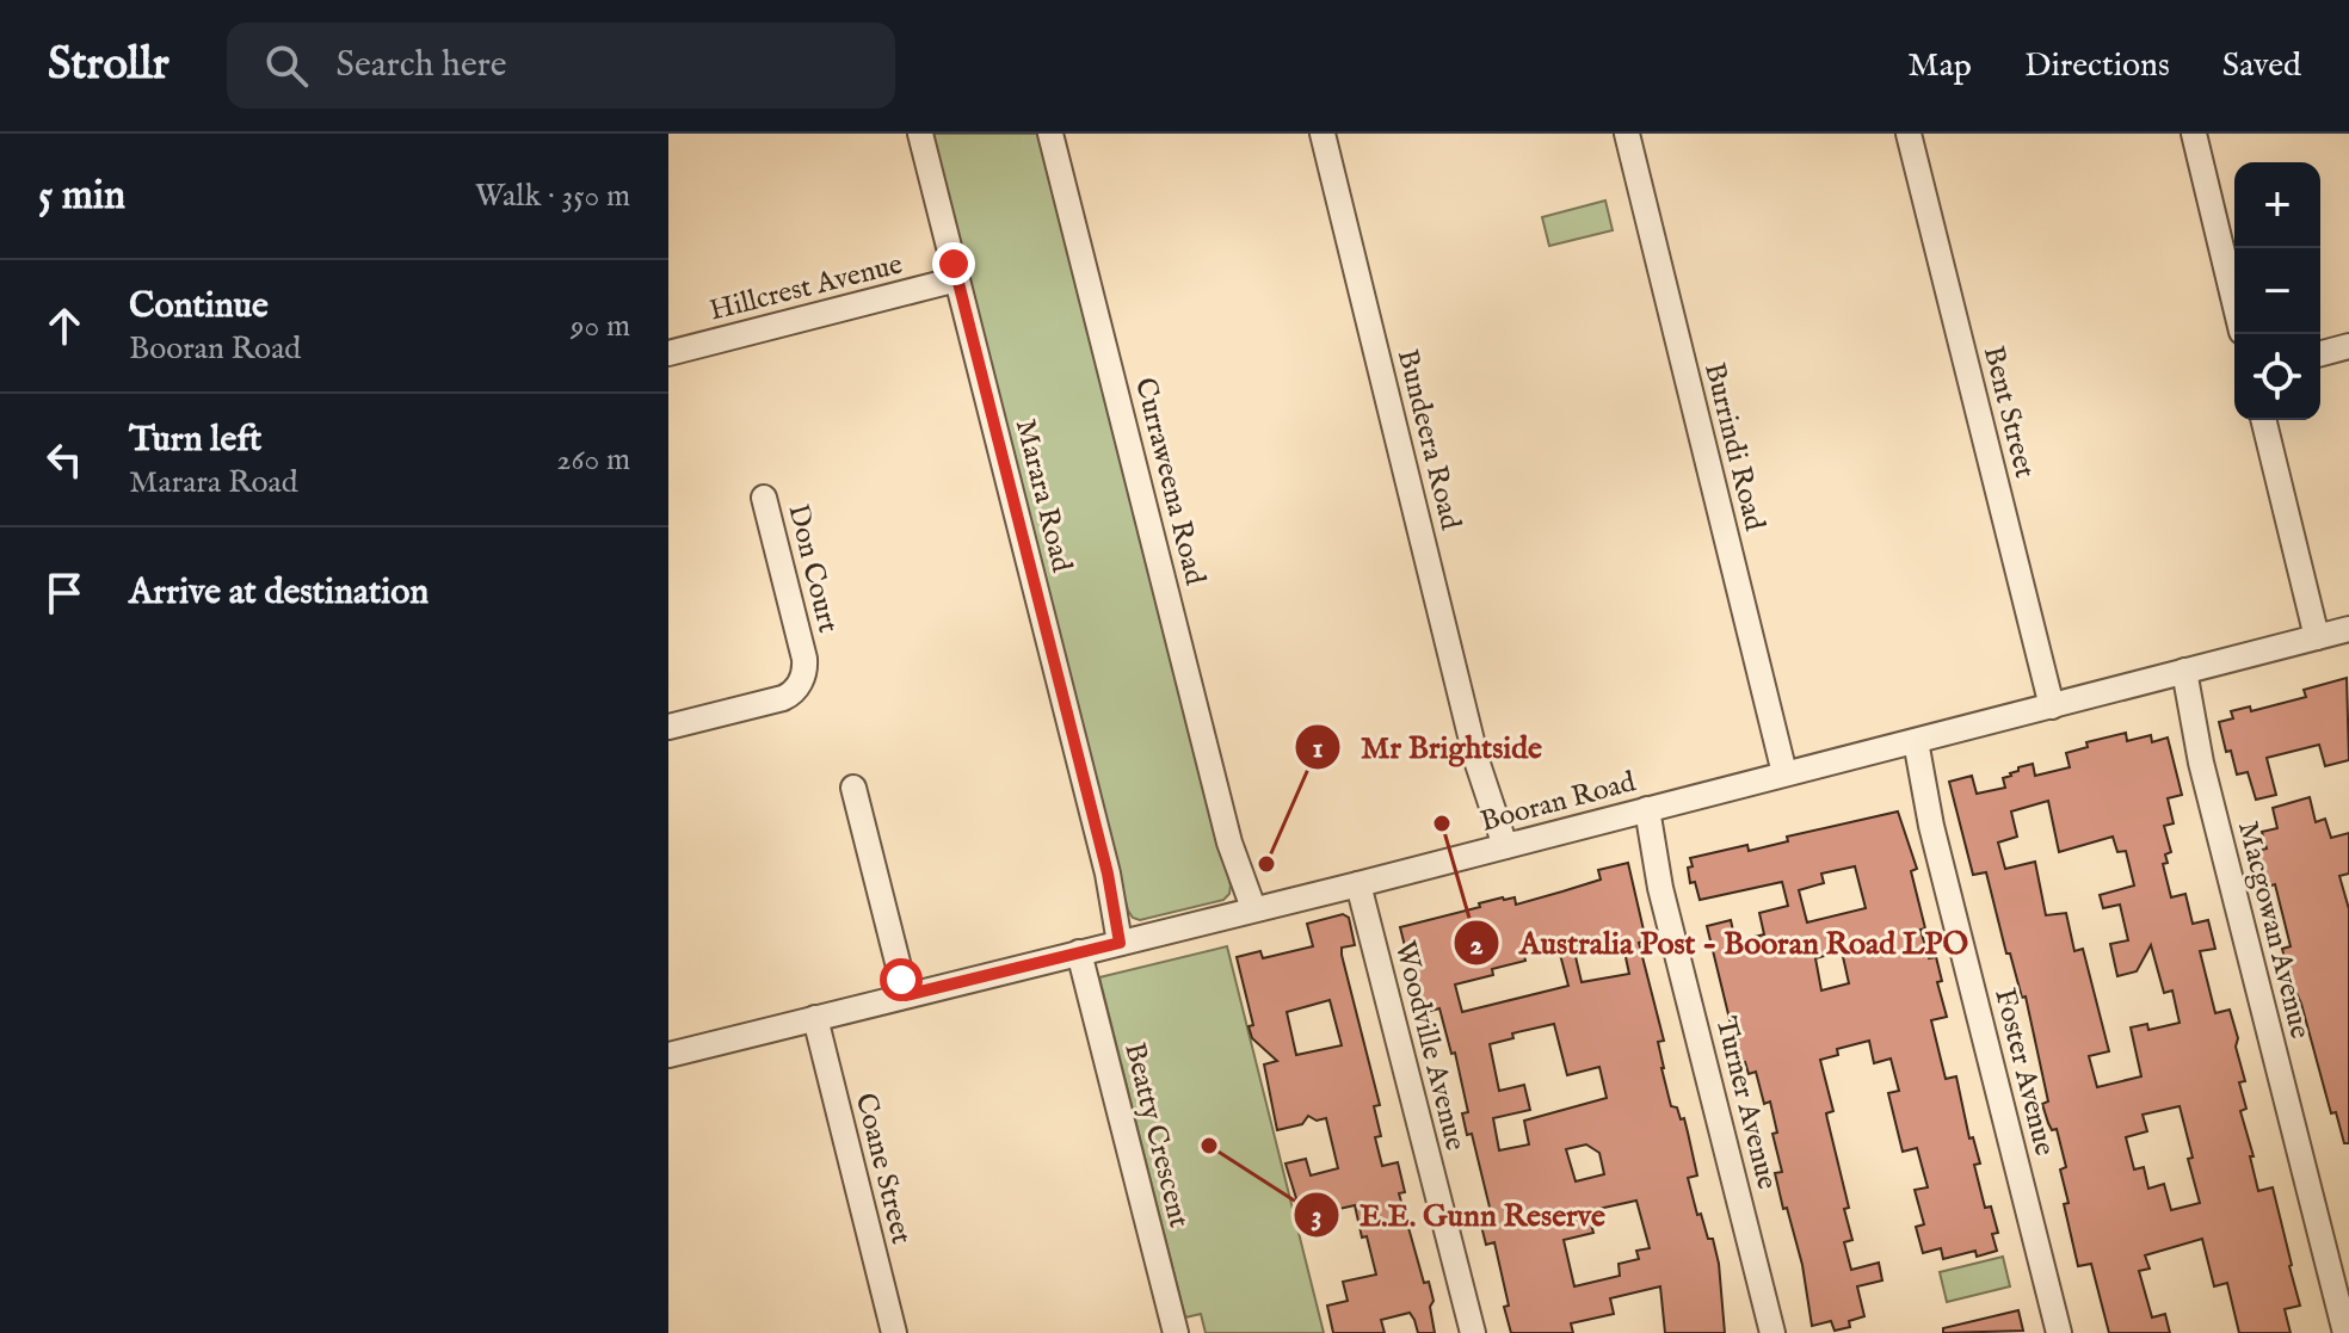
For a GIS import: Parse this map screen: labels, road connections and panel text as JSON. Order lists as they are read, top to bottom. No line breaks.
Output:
{"streets":{"street":["Hillcrest Avenue","Bent Street","Bundeera Road","Burrindi Road","Curraweena Road","Marara Road","Don Court","Booran Road","Macgowan Avenue","Woodville Avenue","Foster Avenue","Turner Avenue","Beatty Crescent","Coane Street"]},"crossings":[["Hillcrest Avenue","Marara Road"],["Bent Street","Booran Road"],["Bundeera Road","Booran Road"],["Burrindi Road","Booran Road"],["Curraweena Road","Booran Road"],["Marara Road","Booran Road"],["Booran Road","Macgowan Avenue"],["Booran Road","Woodville Avenue"],["Booran Road","Foster Avenue"],["Booran Road","Turner Avenue"],["Booran Road","Beatty Crescent"],["Booran Road","Coane Street"]],"places":["Australia Post - Booran Road LPO","Mr Brightside","E.E. Gunn Reserve"],"page":{"header":"Strollr","search":"Search here","nav":["Map","Directions","Saved"],"heading":["5 min","Walk · 350 m"],"map_buttons":["+","−"],"list":[["Continue","Booran Road","90 m"],["Turn left","Marara Road","260 m"],"Arrive at destination"]}}
